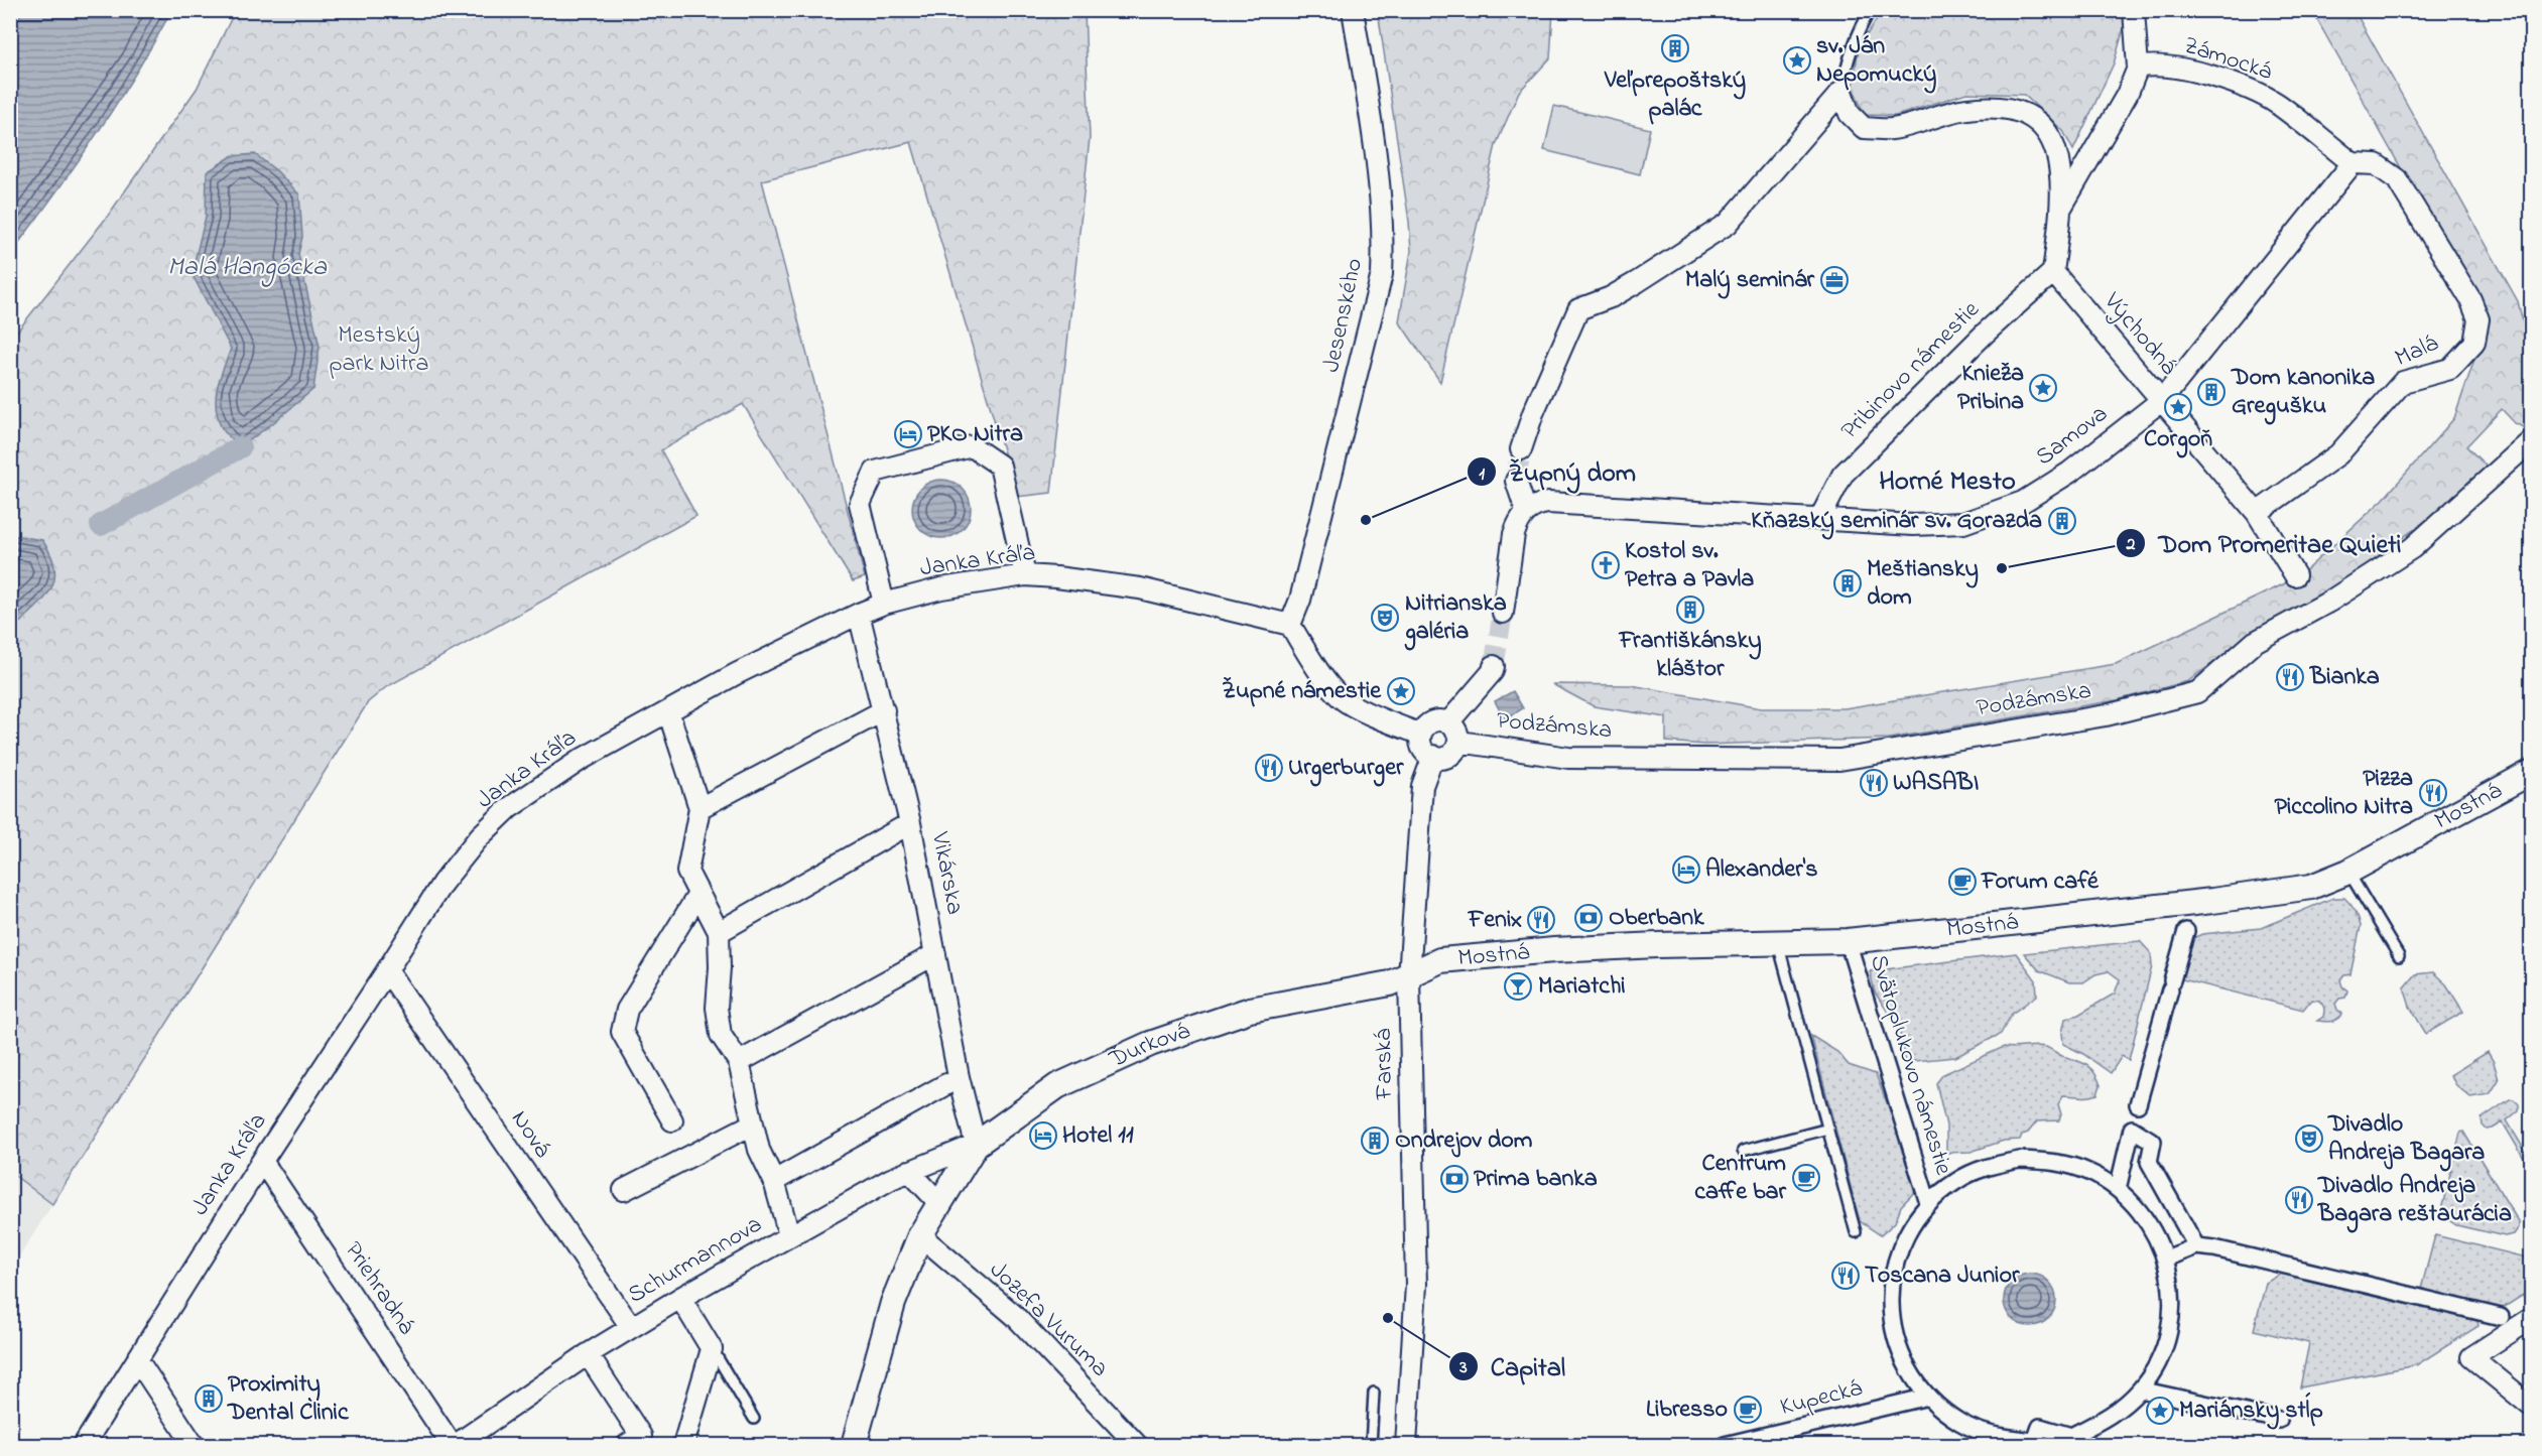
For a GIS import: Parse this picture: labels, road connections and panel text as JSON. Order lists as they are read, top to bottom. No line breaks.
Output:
{"streets":{"street":["Zámocká","Jesenského","Východná","Malá","Pribinovo námestie","Samova","Janka Kráľa","Podzámska","Mostná","Vikárska","Ďurková","Farská","Svätoplukovo námestie","Nová","Schurmannova","Priehradná","Jozefa Vuruma","Kupecká"]},"crossings":[["Zámocká","Malá"],["Zámocká","Samova"],["Jesenského","Janka Kráľa"],["Východná","Malá"],["Východná","Pribinovo námestie"],["Východná","Samova"],["Malá","Samova"],["Pribinovo námestie","Samova"],["Janka Kráľa","Vikárska"],["Janka Kráľa","Nová"],["Janka Kráľa","Priehradná"],["Podzámska","Farská"],["Mostná","Ďurková"],["Mostná","Farská"],["Mostná","Svätoplukovo námestie"],["Vikárska","Ďurková"],["Vikárska","Schurmannova"],["Ďurková","Farská"],["Ďurková","Schurmannova"],["Ďurková","Jozefa Vuruma"],["Nová","Schurmannova"],["Schurmannova","Priehradná"]],"districts":["Horné Mesto"],"water":["Malá Hangócka"],"parks":["Mestský park Nitra"],"places":{"building":["Veľprepoštský palác","Dom kanonika Gregušku","Kňazský seminár sv. Gorazda","Meštiansky dom","Františkánsky kláštor","Ondrejov dom","Proximity Dental Clinic"],"place":["sv. Ján Nepomucký","Knieža Pribina","Corgoň","Župné námestie","Mariánsky stĺp"],"office":["Malý seminár"],"hotel":["PKO Nitra","Alexander's","Hotel 11"],"other":["Župný dom","Dom Promeritae Quieti","Capital"],"church":["Kostol sv. Petra a Pavla"],"theatre":["Nitrianska galéria","Divadlo Andreja Bagara"],"restaurant":["Bianka","Urgerburger","WASABI","Pizza Piccolino Nitra","Fenix","Divadlo Andreja Bagara reštaurácia","Toscana Junior"],"cafe":["Forum café","Centrum caffe bar","Libresso"],"bank":["Oberbank","Prima banka"],"bar":["Mariatchi"]}}
